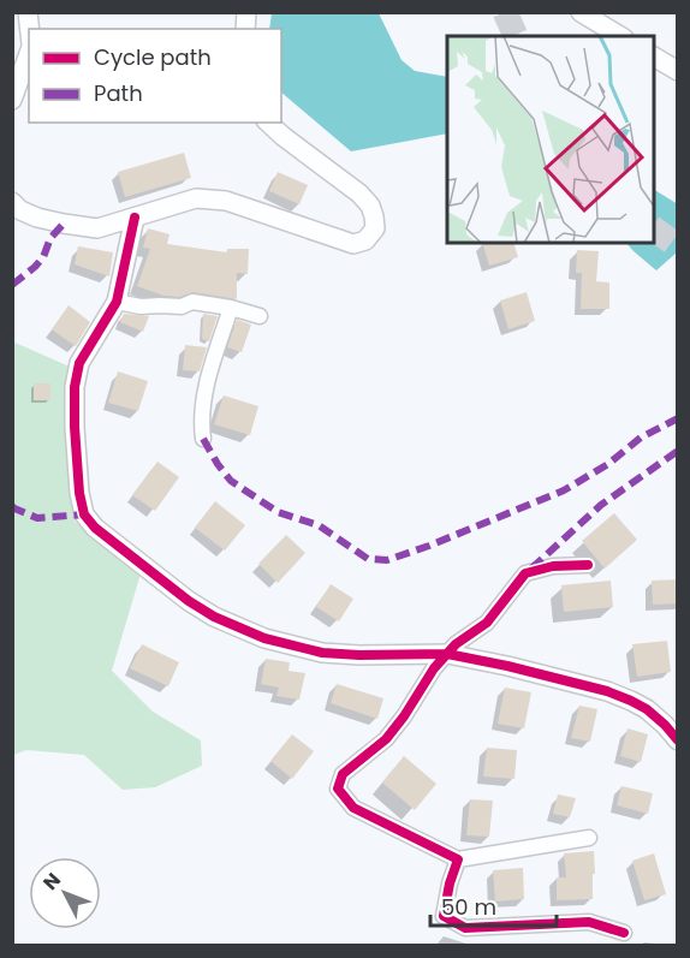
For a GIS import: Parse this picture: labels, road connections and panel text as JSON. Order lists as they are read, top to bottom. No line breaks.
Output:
{"legend":["Cycle path","Path"],"scale_bar":"50 m","north":"top left"}
